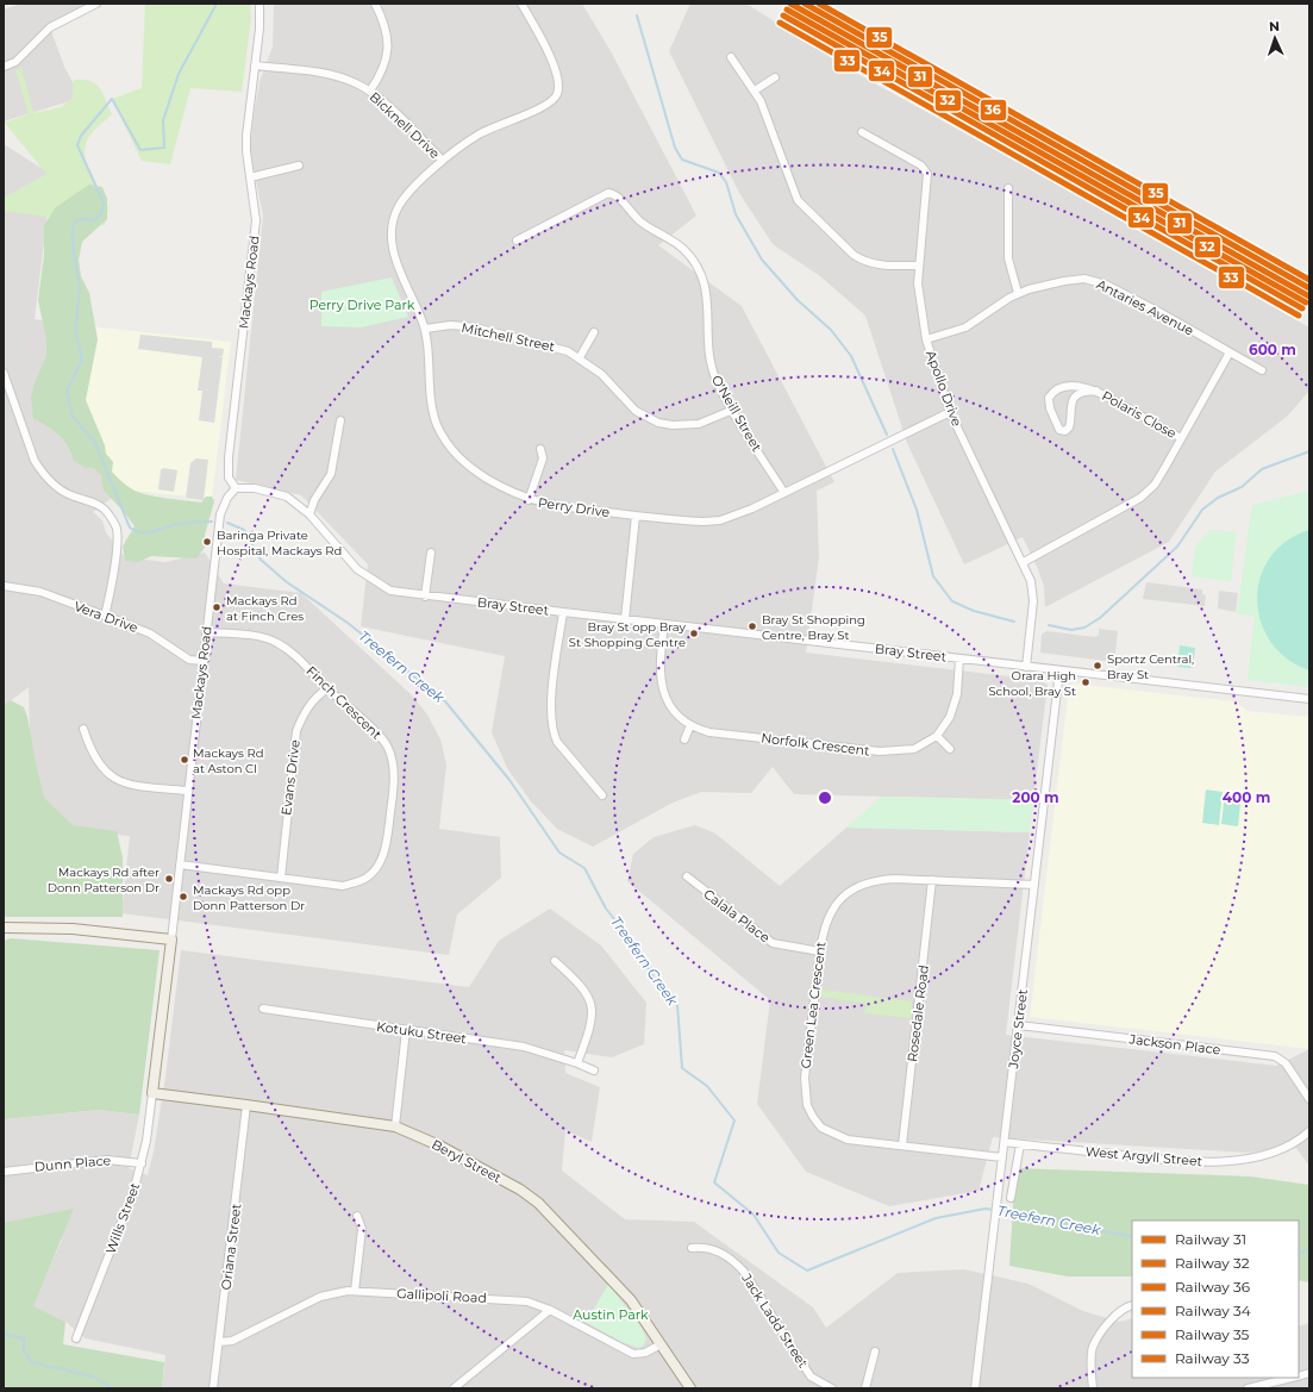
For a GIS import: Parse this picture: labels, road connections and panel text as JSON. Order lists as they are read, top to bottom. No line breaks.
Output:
{"streets":{"main road":["Mackays Road","Beryl Street"],"street":["Bicknell Drive","Antaries Avenue","Mitchell Street","Apollo Drive","O'Neill Street","Polaris Close","Perry Drive","Bray Street","Vera Drive","Finch Crescent","Norfolk Crescent","Evans Drive","Calala Place","Green Lea Crescent","Rosedale Road","Joyce Street","Kotuku Street","Jackson Place","West Argyll Street","Dunn Place","Wills Street","Oriana Street","Gallipoli Road","Jack Ladd Street"]},"crossings":[["Bicknell Drive","Mackays Road"],["Bicknell Drive","Perry Drive"],["Mackays Road","Bray Street"],["Mackays Road","Vera Drive"],["Mackays Road","Finch Crescent"],["Mackays Road","Beryl Street"],["Mackays Road","Wills Street"],["Antaries Avenue","Apollo Drive"],["Mitchell Street","O'Neill Street"],["Mitchell Street","Perry Drive"],["Apollo Drive","Perry Drive"],["Apollo Drive","Bray Street"],["O'Neill Street","Perry Drive"],["Bray Street","Norfolk Crescent"],["Bray Street","Joyce Street"],["Finch Crescent","Evans Drive"],["Calala Place","Green Lea Crescent"],["Green Lea Crescent","Rosedale Road"],["Green Lea Crescent","Joyce Street"],["Joyce Street","Jackson Place"],["Joyce Street","West Argyll Street"],["Beryl Street","Wills Street"],["Beryl Street","Oriana Street"],["Beryl Street","Gallipoli Road"],["Dunn Place","Wills Street"],["Oriana Street","Gallipoli Road"]],"water":["Treefern Creek"],"parks":["Perry Drive Park","Austin Park"],"places":["Baringa Private Hospital, Mackays Rd","Mackays Rd at Finch Cres","Bray St Shopping Centre, Bray St","Bray St opp Bray St Shopping Centre","Sportz Central, Bray St","Orara High School, Bray St","Mackays Rd at Aston Cl","Mackays Rd after Donn Patterson Dr","Mackays Rd opp Donn Patterson Dr"],"lines":["rail line 31","rail line 36","rail line 35","rail line 32","rail line 34","rail line 33"],"legend":["Railway 31","Railway 32","Railway 36","Railway 34","Railway 35","Railway 33"],"north":"top","rings":["600 m","200 m","400 m"]}
